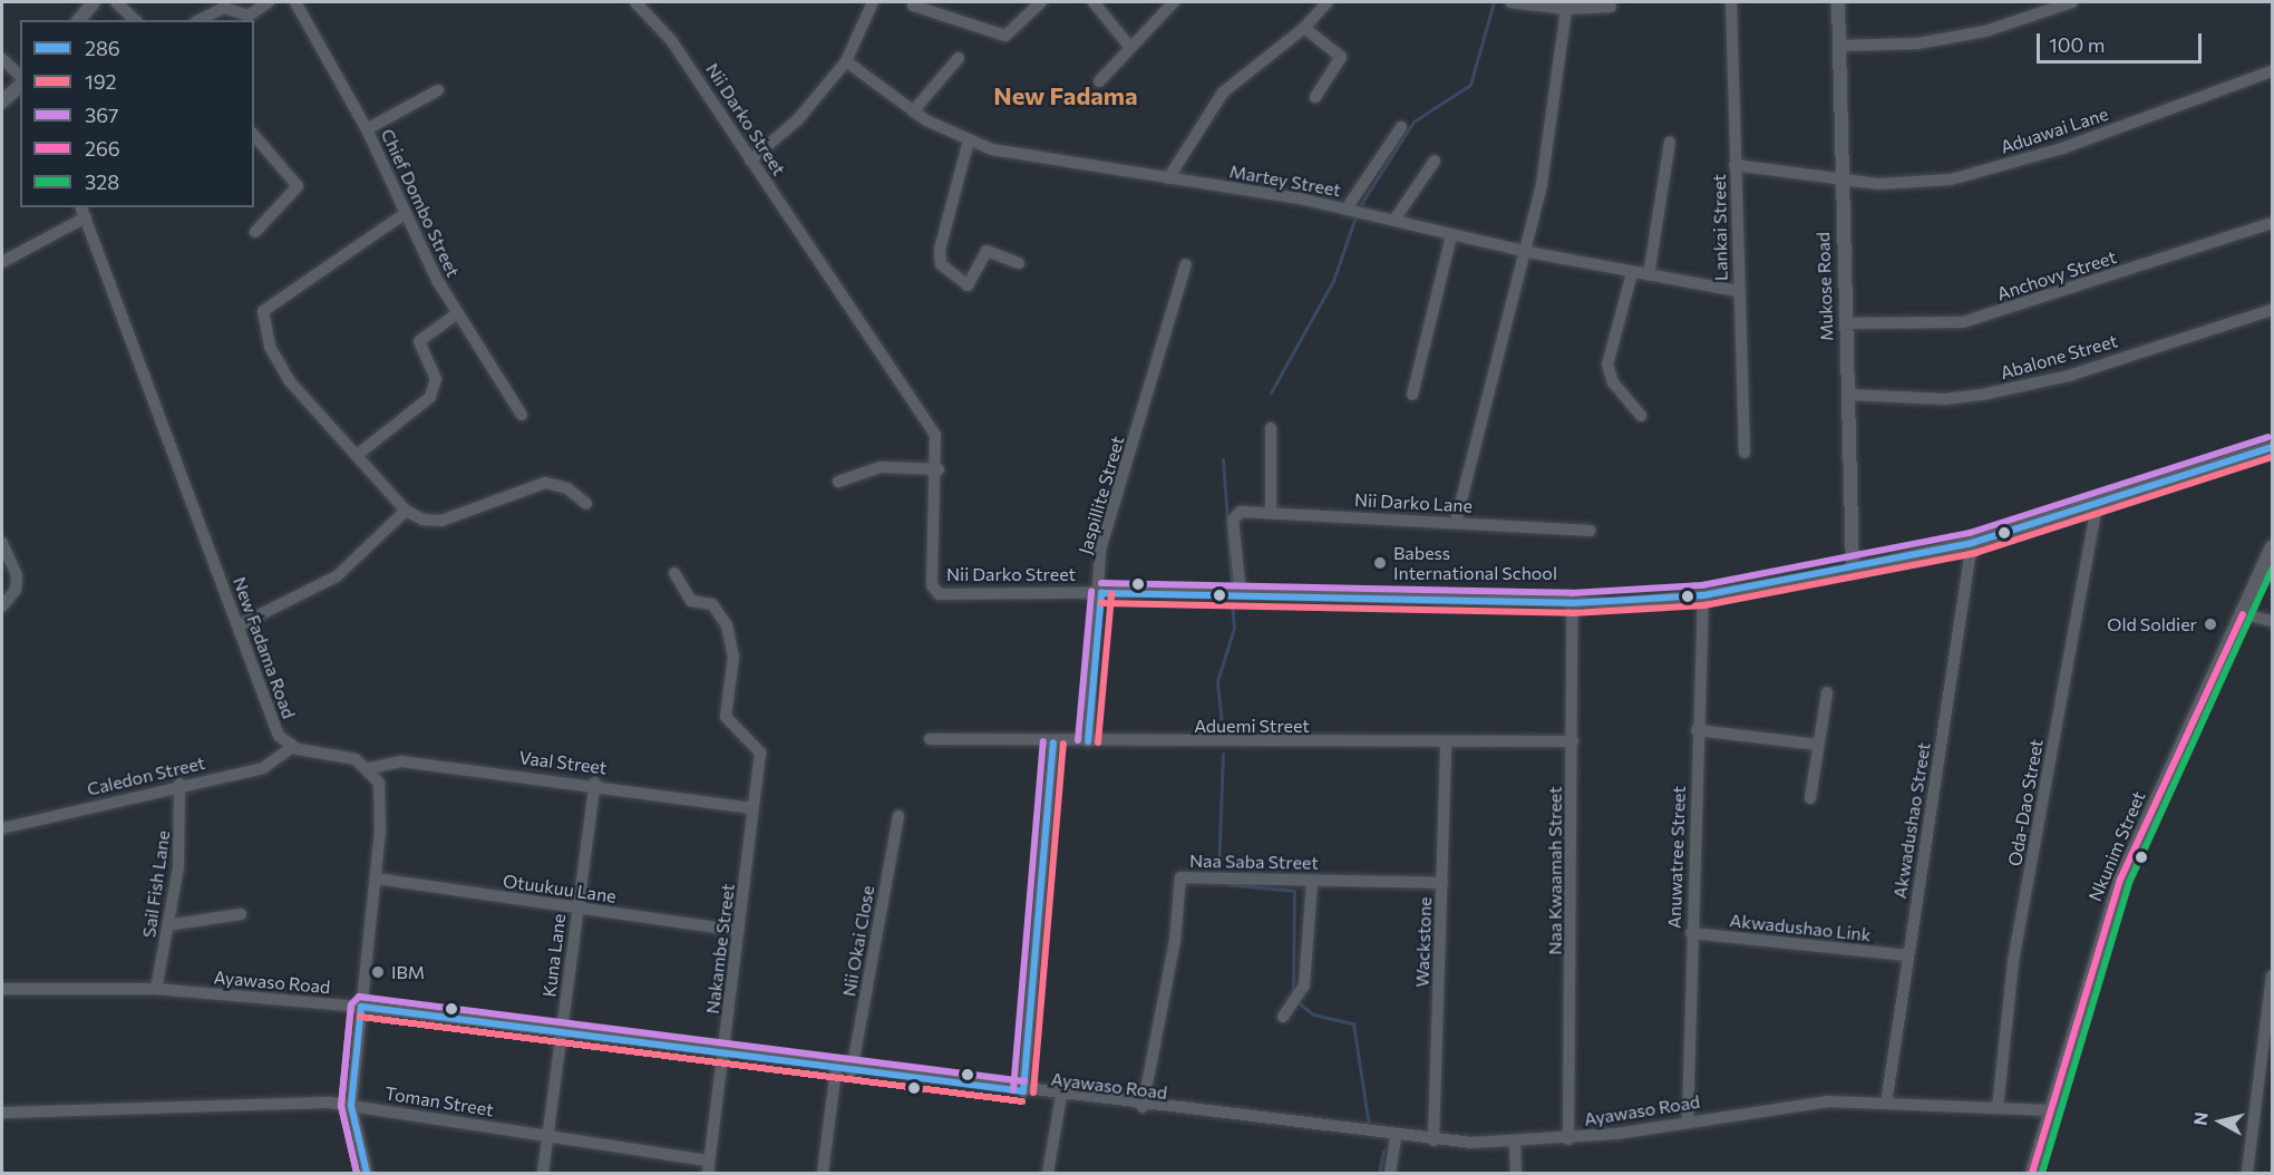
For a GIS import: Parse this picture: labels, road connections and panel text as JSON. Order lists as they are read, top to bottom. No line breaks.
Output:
{"streets":{"street":["Nii Darko Street","Aduawai Lane","Martey Street","Chief Dombo Street","Lankai Street","Anchovy Street","Mukose Road","Abalone Street","Jaspillite Street","Nii Darko Lane","New Fadama Road","Aduemi Street","Vaal Street","Caledon Street","Oda-Dao Street","Akwadushao Street","Nkunim Street","Anuwatree Street","Naa Saba Street","Naa Kwaamah Street","Sail Fish Lane","Otuukuu Lane","Akwadushao Link","Nii Okai Close","Wackstone","Nakambe Street","Kuna Lane","Ayawaso Road","Toman Street"]},"crossings":[["Nii Darko Street","Mukose Road"],["Nii Darko Street","Jaspillite Street"],["Nii Darko Street","Nii Darko Lane"],["Nii Darko Street","Oda-Dao Street"],["Nii Darko Street","Akwadushao Street"],["Nii Darko Street","Anuwatree Street"],["Nii Darko Street","Naa Kwaamah Street"],["Aduawai Lane","Lankai Street"],["Aduawai Lane","Mukose Road"],["Martey Street","Lankai Street"],["Anchovy Street","Mukose Road"],["Mukose Road","Abalone Street"],["Jaspillite Street","Aduemi Street"],["New Fadama Road","Caledon Street"],["Aduemi Street","Naa Kwaamah Street"],["Aduemi Street","Wackstone"],["Vaal Street","Nakambe Street"],["Vaal Street","Kuna Lane"],["Caledon Street","Sail Fish Lane"],["Oda-Dao Street","Ayawaso Road"],["Akwadushao Street","Akwadushao Link"],["Akwadushao Street","Ayawaso Road"],["Nkunim Street","Ayawaso Road"],["Anuwatree Street","Akwadushao Link"],["Anuwatree Street","Ayawaso Road"],["Naa Saba Street","Wackstone"],["Naa Saba Street","Ayawaso Road"],["Naa Kwaamah Street","Ayawaso Road"],["Sail Fish Lane","Ayawaso Road"],["Otuukuu Lane","Nakambe Street"],["Otuukuu Lane","Kuna Lane"],["Nii Okai Close","Ayawaso Road"],["Wackstone","Ayawaso Road"],["Nakambe Street","Ayawaso Road"],["Nakambe Street","Toman Street"],["Kuna Lane","Ayawaso Road"],["Kuna Lane","Toman Street"]],"districts":["New Fadama"],"places":["Babess International School","Old Soldier","IBM"],"lines":["transit line 367","transit line 286","transit line 192","transit line 328","transit line 266"],"legend":["286","192","367","266","328"],"scale_bar":"100 m","north":"left"}
